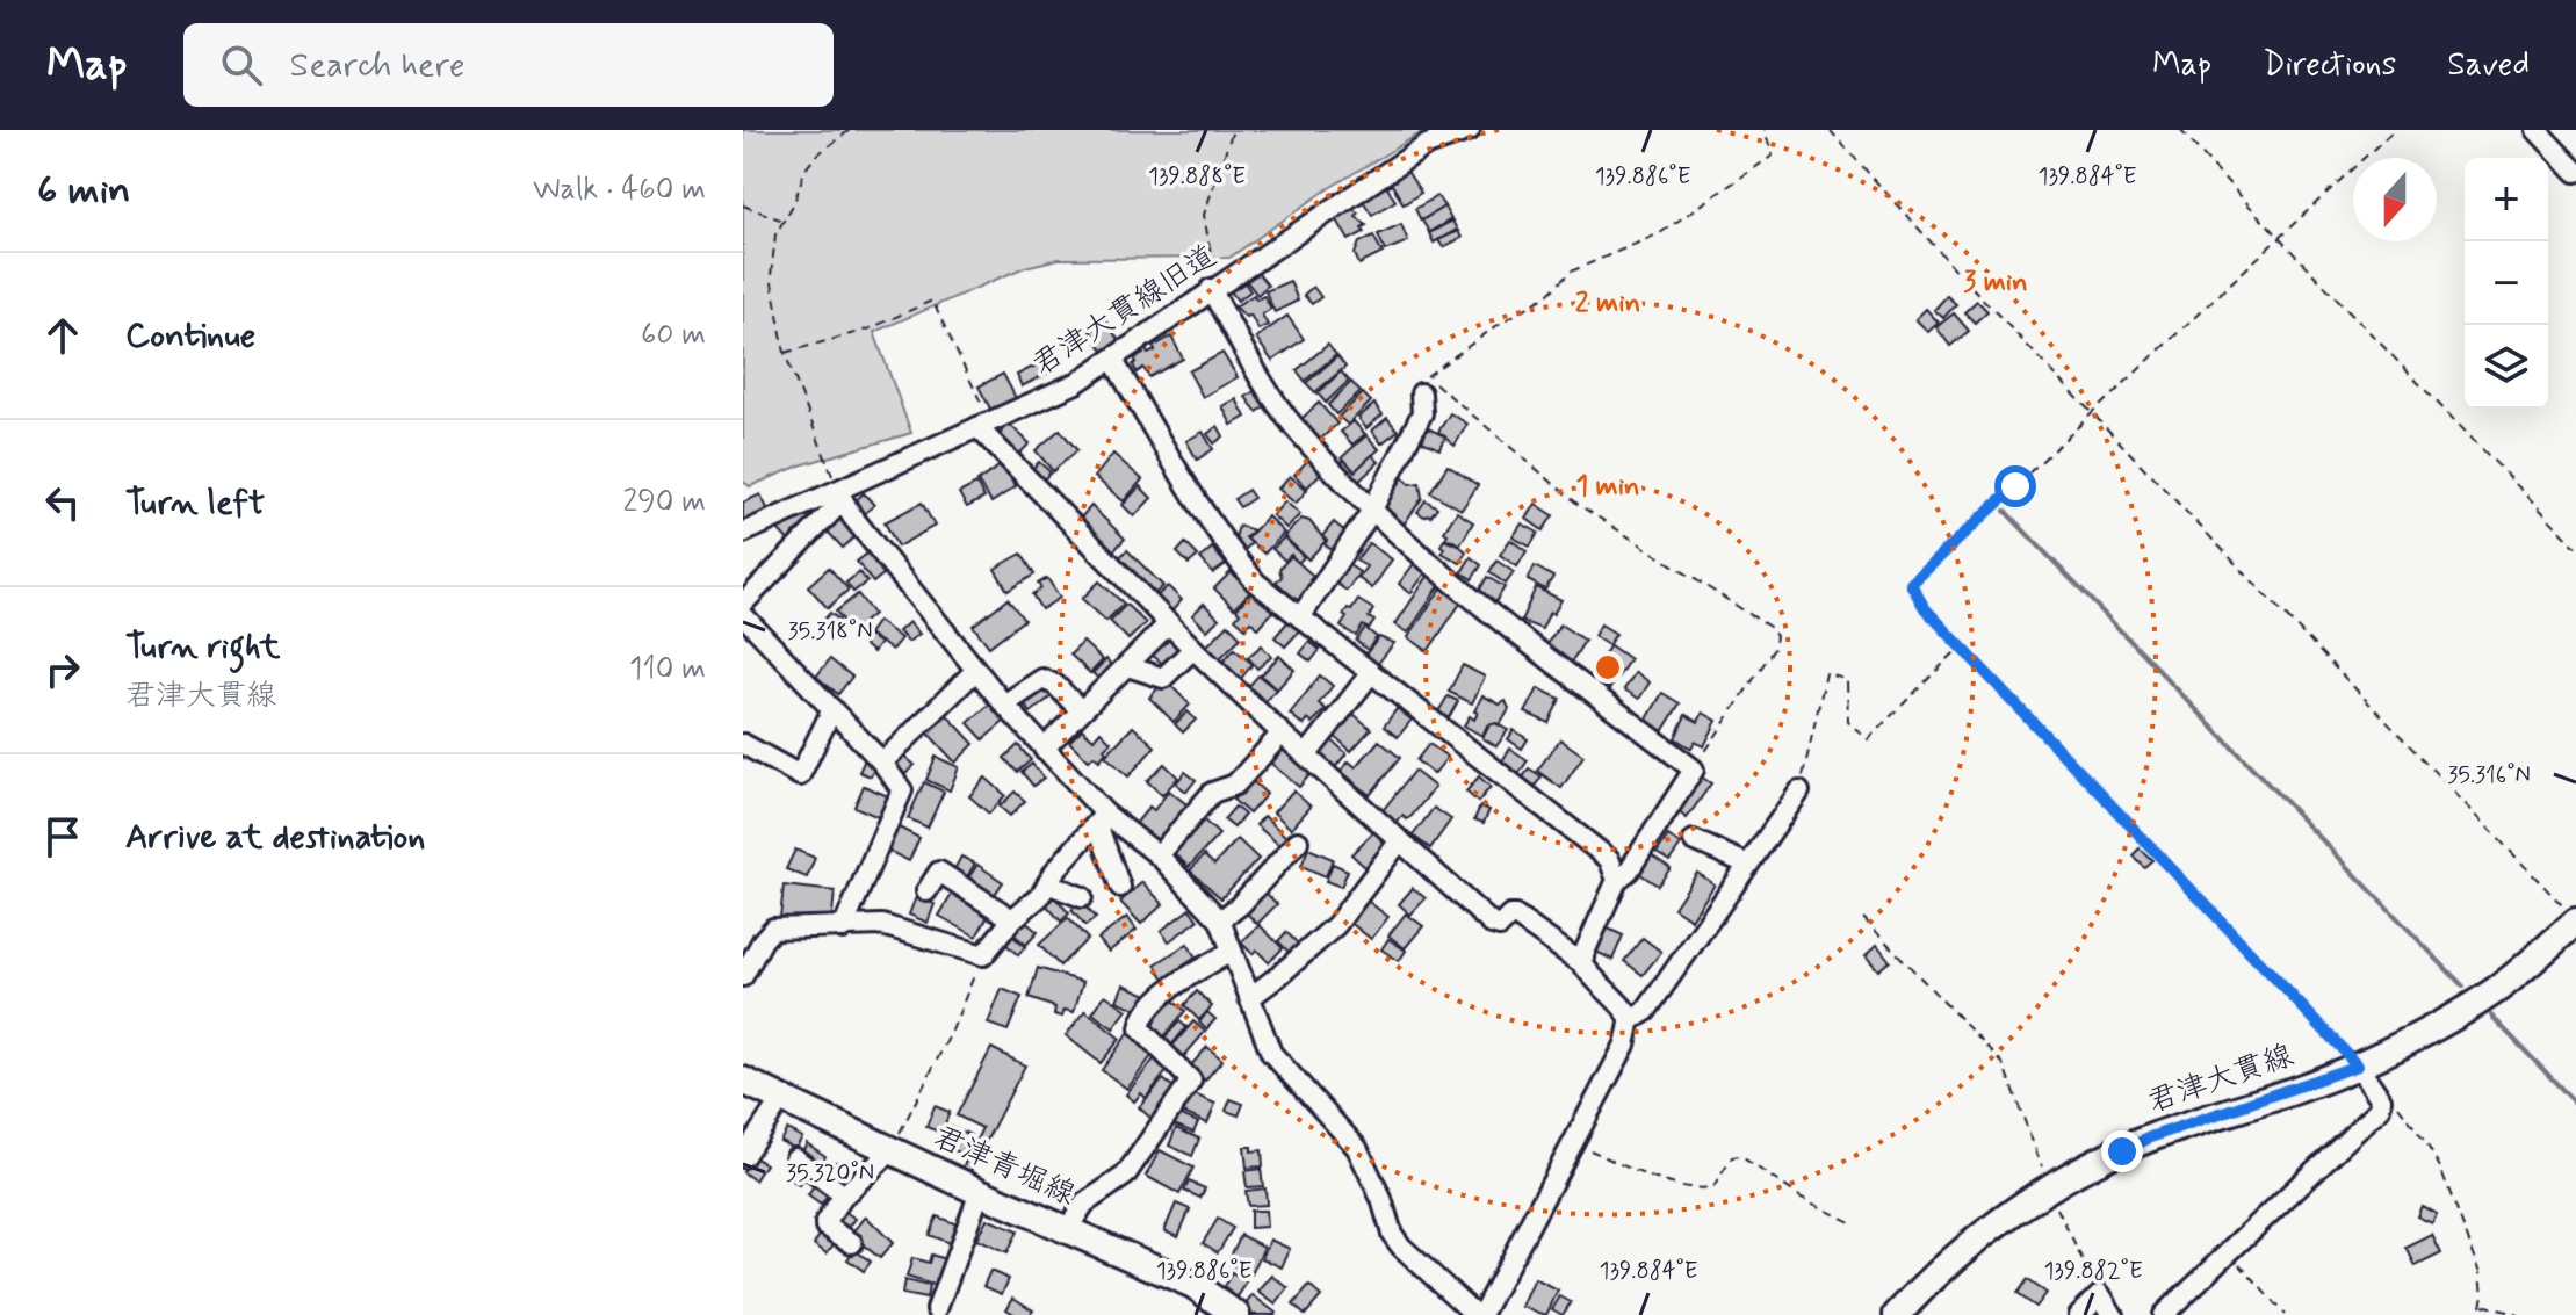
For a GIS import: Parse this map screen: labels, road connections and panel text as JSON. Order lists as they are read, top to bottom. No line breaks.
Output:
{"streets":{"main road":["君津大貫線","君津青堀線"],"street":["君津大貫線旧道"]},"north":"bottom","page":{"header":"Map","search":"Search here","nav":["Map","Directions","Saved"],"heading":["6 min","Walk · 460 m"],"map_buttons":["+","−"],"list":[["Continue","60 m"],["Turn left","290 m"],["Turn right","君津大貫線","110 m"],"Arrive at destination"]},"coordinates":["139.888°E","139.886°E","139.884°E","35.318°N","35.316°N","35.320°N","139.882°E"],"rings":["3 min","2 min","1 min"]}
